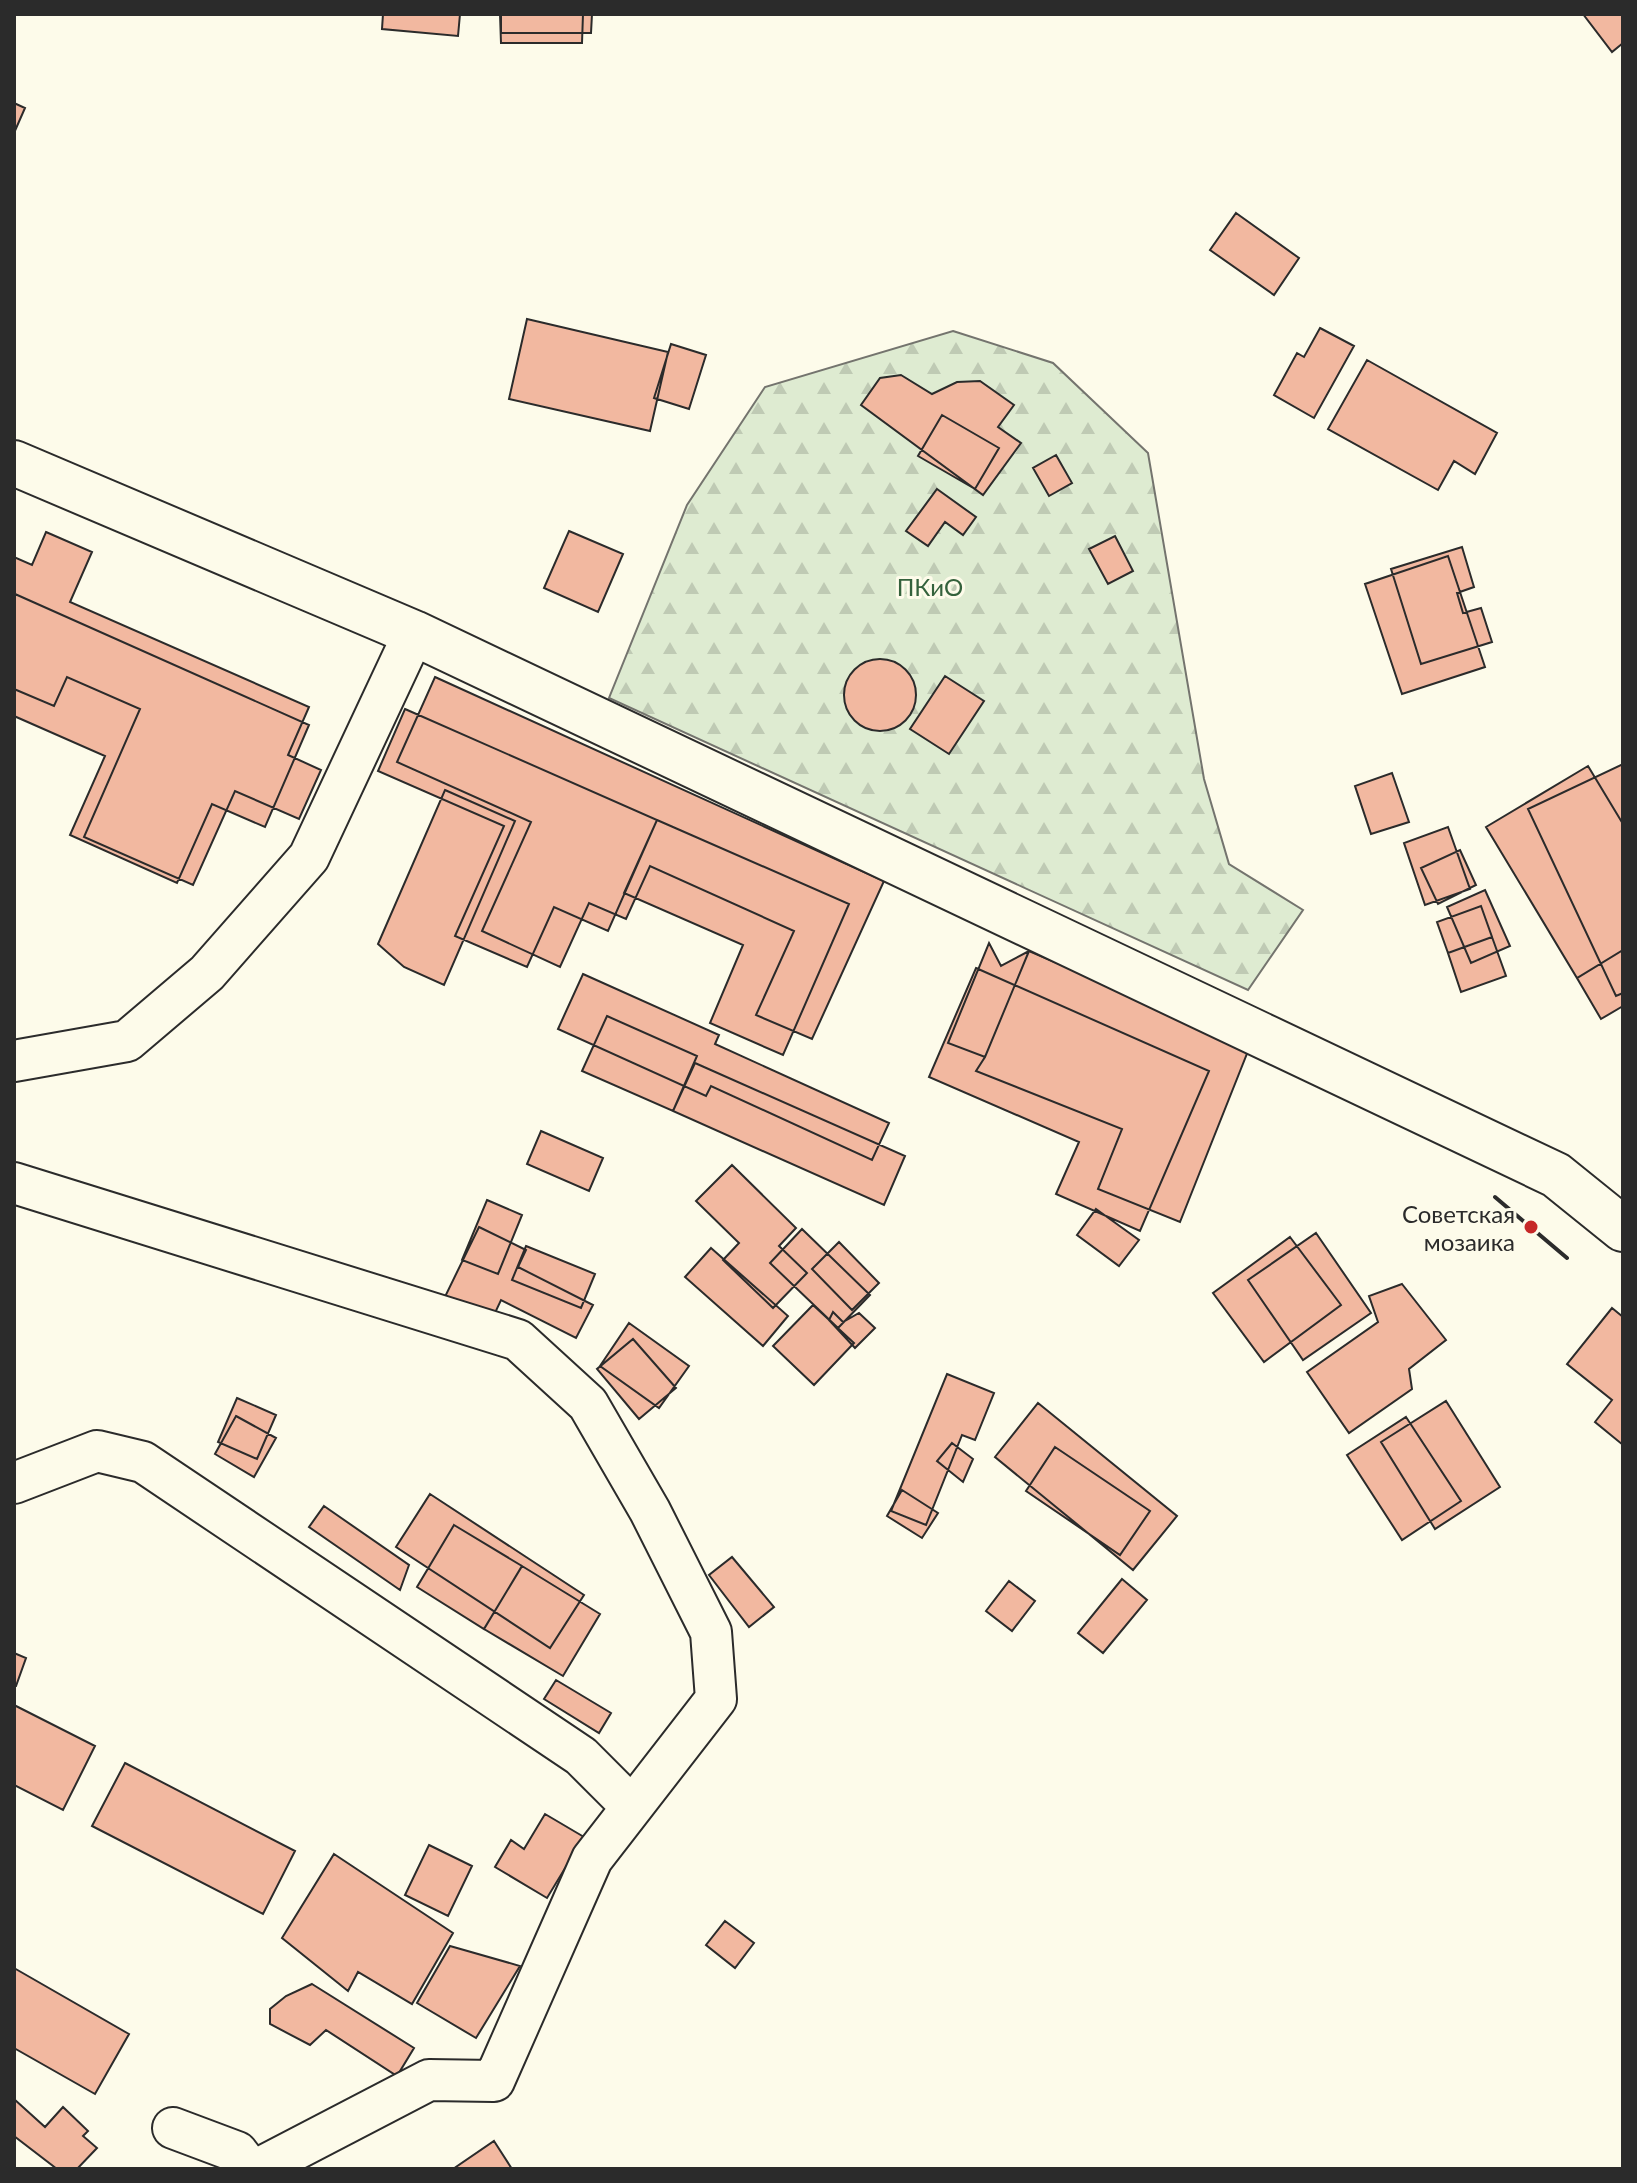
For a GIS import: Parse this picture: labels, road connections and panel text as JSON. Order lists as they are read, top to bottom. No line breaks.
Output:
{"parks":["ПКиО"],"places":["Советская мозаика"]}
